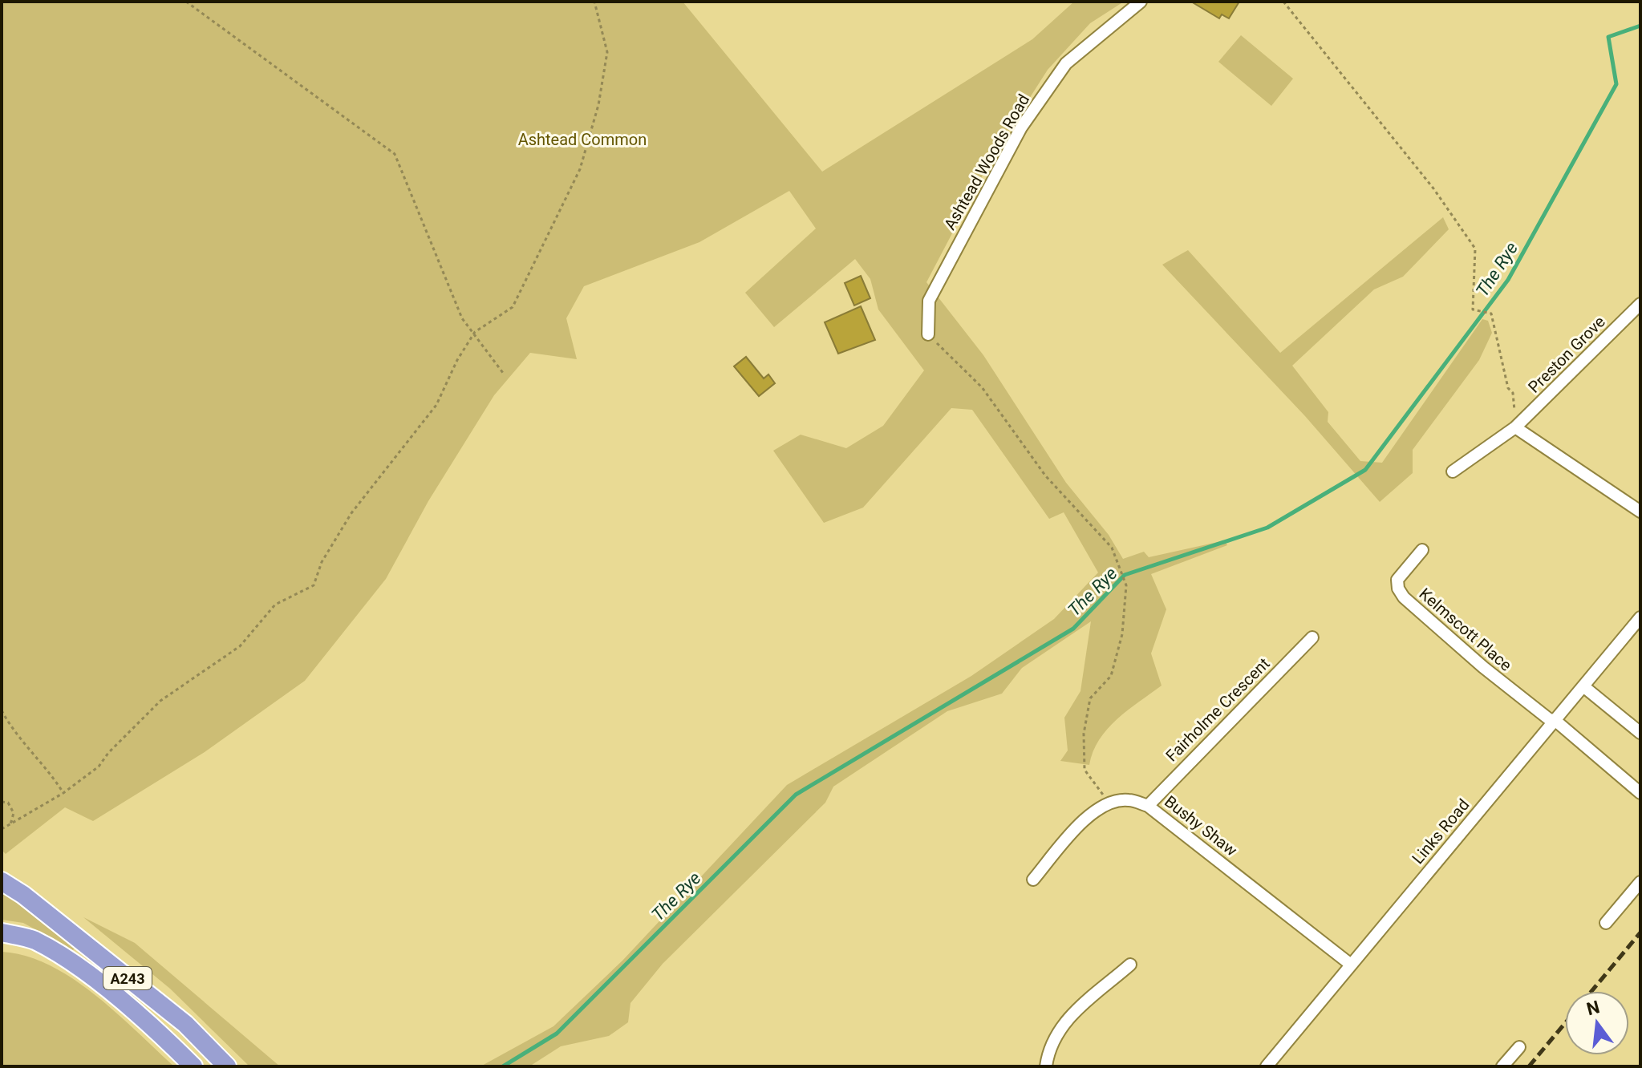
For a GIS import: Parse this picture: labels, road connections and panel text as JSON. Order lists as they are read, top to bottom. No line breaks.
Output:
{"streets":{"highway":["A243"],"street":["Ashtead Woods Road","Preston Grove","Kelmscott Place","Fairholme Crescent","Bushy Shaw","Links Road"]},"crossings":[["Kelmscott Place","Links Road"],["Fairholme Crescent","Bushy Shaw"],["Bushy Shaw","Links Road"]],"water":["The Rye"],"parks":["Ashtead Common"],"north":"top"}
